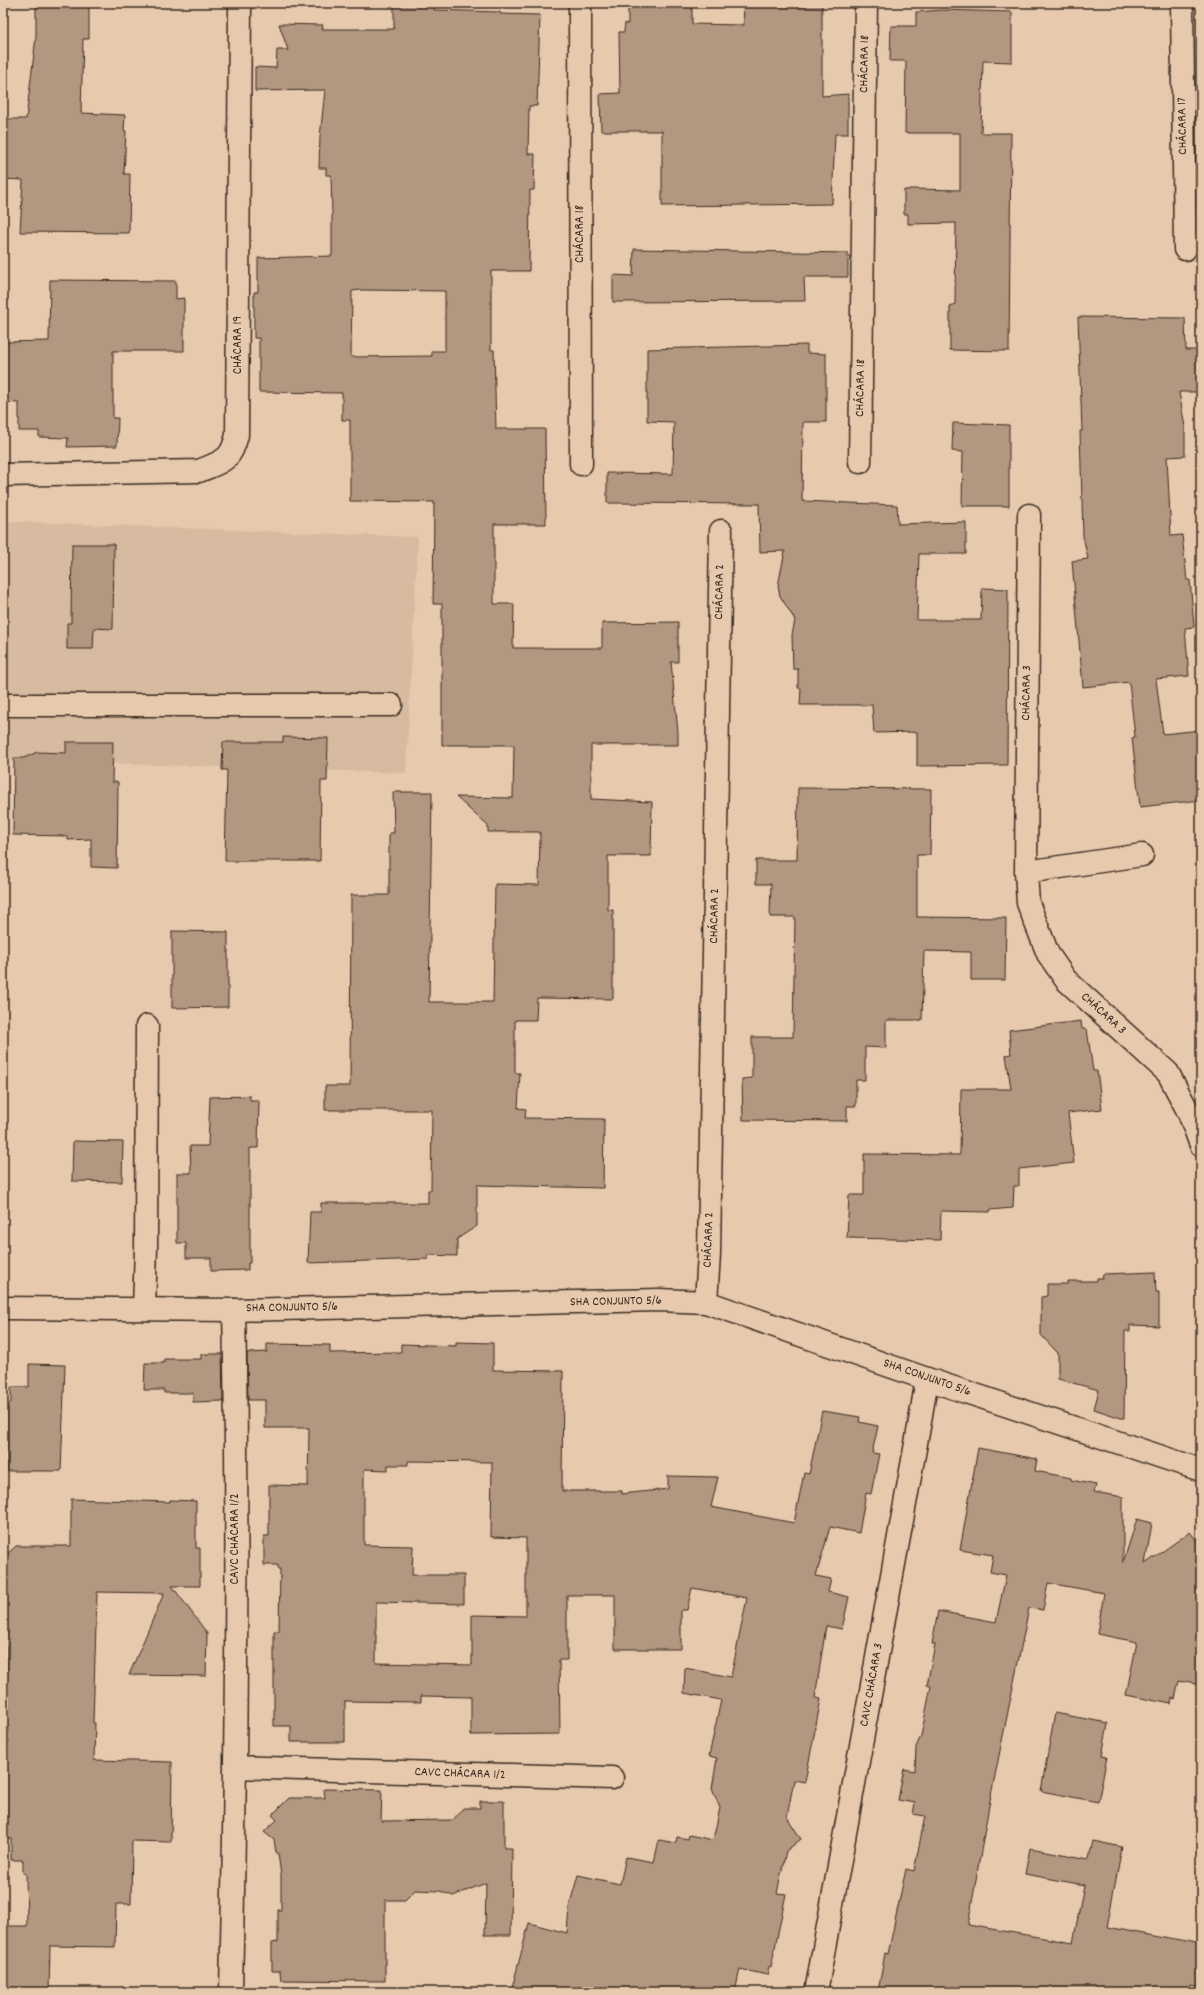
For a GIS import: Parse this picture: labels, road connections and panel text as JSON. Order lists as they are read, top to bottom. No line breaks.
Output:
{"streets":{"street":["CHÁCARA 18","CHÁCARA 17","CHÁCARA 19","CHÁCARA 2","CHÁCARA 3","SHA CONJUNTO 5/6","CAVC CHÁCARA 1/2","CAVC CHÁCARA 3"]},"crossings":[["CHÁCARA 2","SHA CONJUNTO 5/6"],["SHA CONJUNTO 5/6","CAVC CHÁCARA 1/2"],["SHA CONJUNTO 5/6","CAVC CHÁCARA 3"]]}
